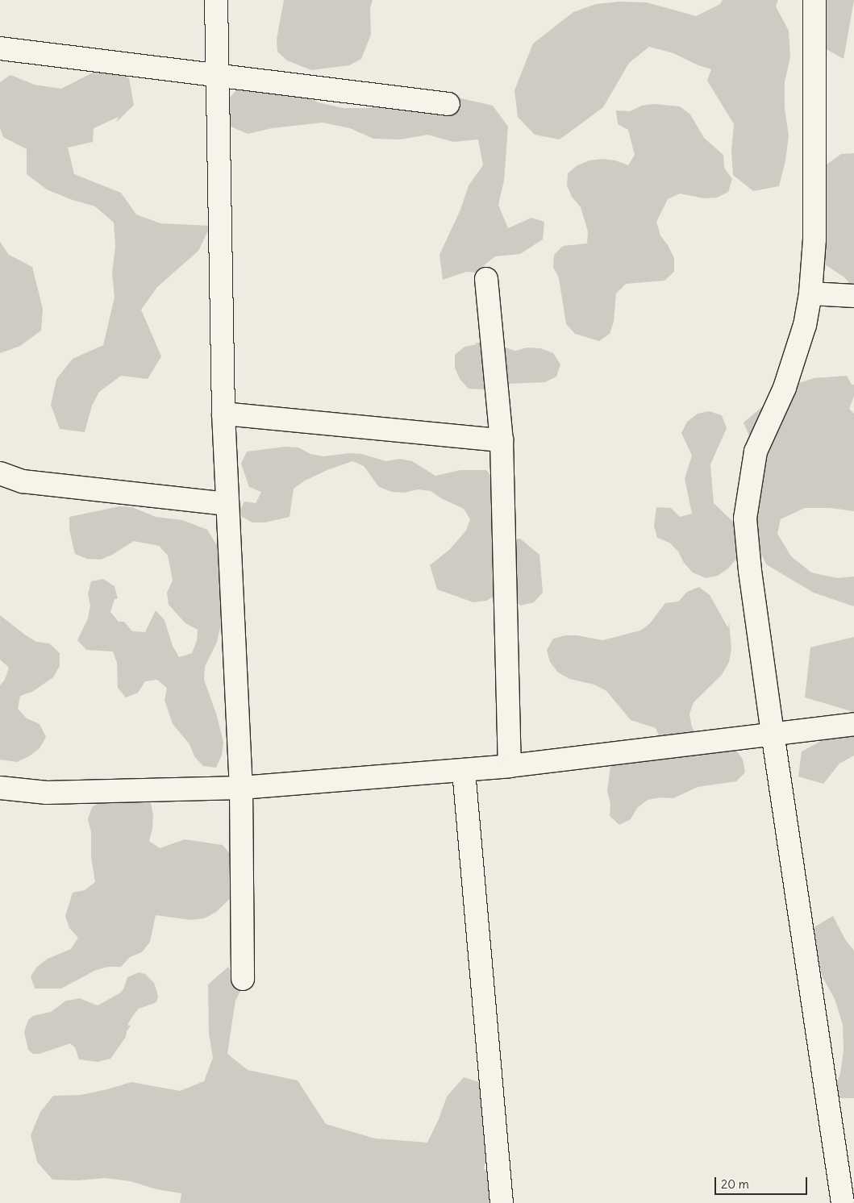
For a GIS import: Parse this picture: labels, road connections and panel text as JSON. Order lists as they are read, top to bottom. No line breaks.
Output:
{"scale_bar":"20 m"}
